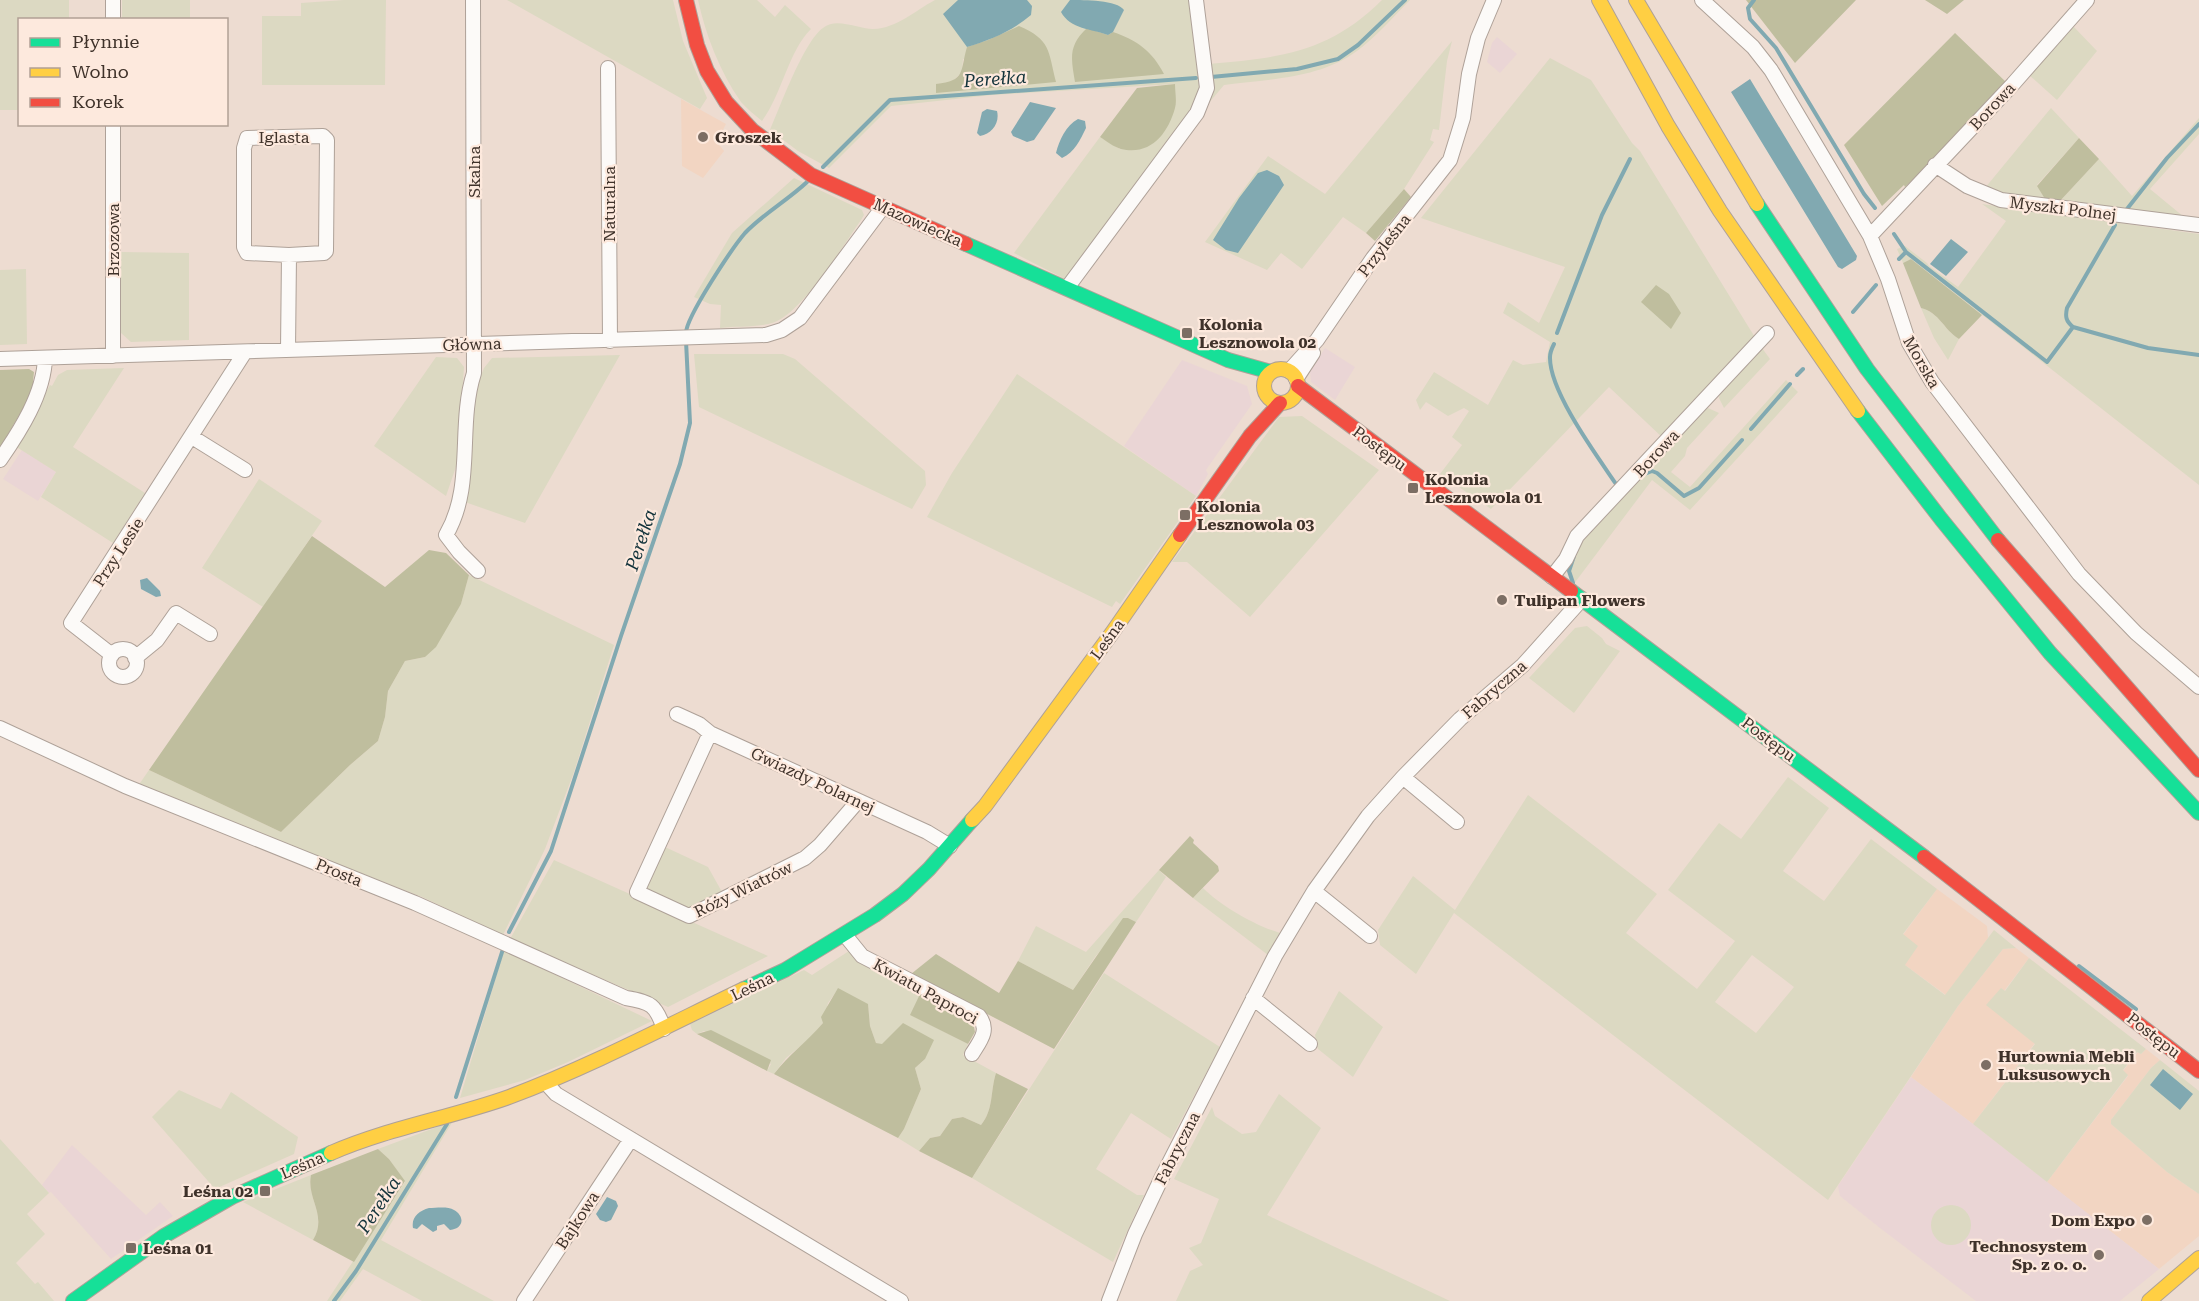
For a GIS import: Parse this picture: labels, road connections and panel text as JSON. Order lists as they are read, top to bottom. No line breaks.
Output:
{"streets":{"main road":["Mazowiecka","Postępu","Leśna"],"street":["Borowa","Iglasta","Skalna","Naturalna","Myszki Polnej","Brzozowa","Przyleśna","Główna","Morska","Przy Lesie","Fabryczna","Gwiazdy Polarnej","Prosta","Róży Wiatrów","Kwiatu Paproci","Bajkowa"]},"crossings":[["Borowa","Myszki Polnej"],["Borowa","Morska"],["Borowa","Postępu"],["Skalna","Główna"],["Naturalna","Główna"],["Mazowiecka","Przyleśna"],["Mazowiecka","Główna"],["Mazowiecka","Postępu"],["Mazowiecka","Leśna"],["Brzozowa","Główna"],["Przyleśna","Postępu"],["Przyleśna","Leśna"],["Główna","Przy Lesie"],["Postępu","Leśna"],["Postępu","Fabryczna"],["Leśna","Gwiazdy Polarnej"],["Leśna","Prosta"],["Leśna","Kwiatu Paproci"],["Gwiazdy Polarnej","Róży Wiatrów"]],"water":["Perełka"],"places":{"other":["Groszek","Tulipan Flowers","Hurtownia Mebli Luksusowych","Dom Expo","Technosystem Sp. z o. o."],"transit":["Kolonia Lesznowola 02","Kolonia Lesznowola 01","Kolonia Lesznowola 03","Leśna 02","Leśna 01"]},"legend":["Płynnie","Wolno","Korek"]}
